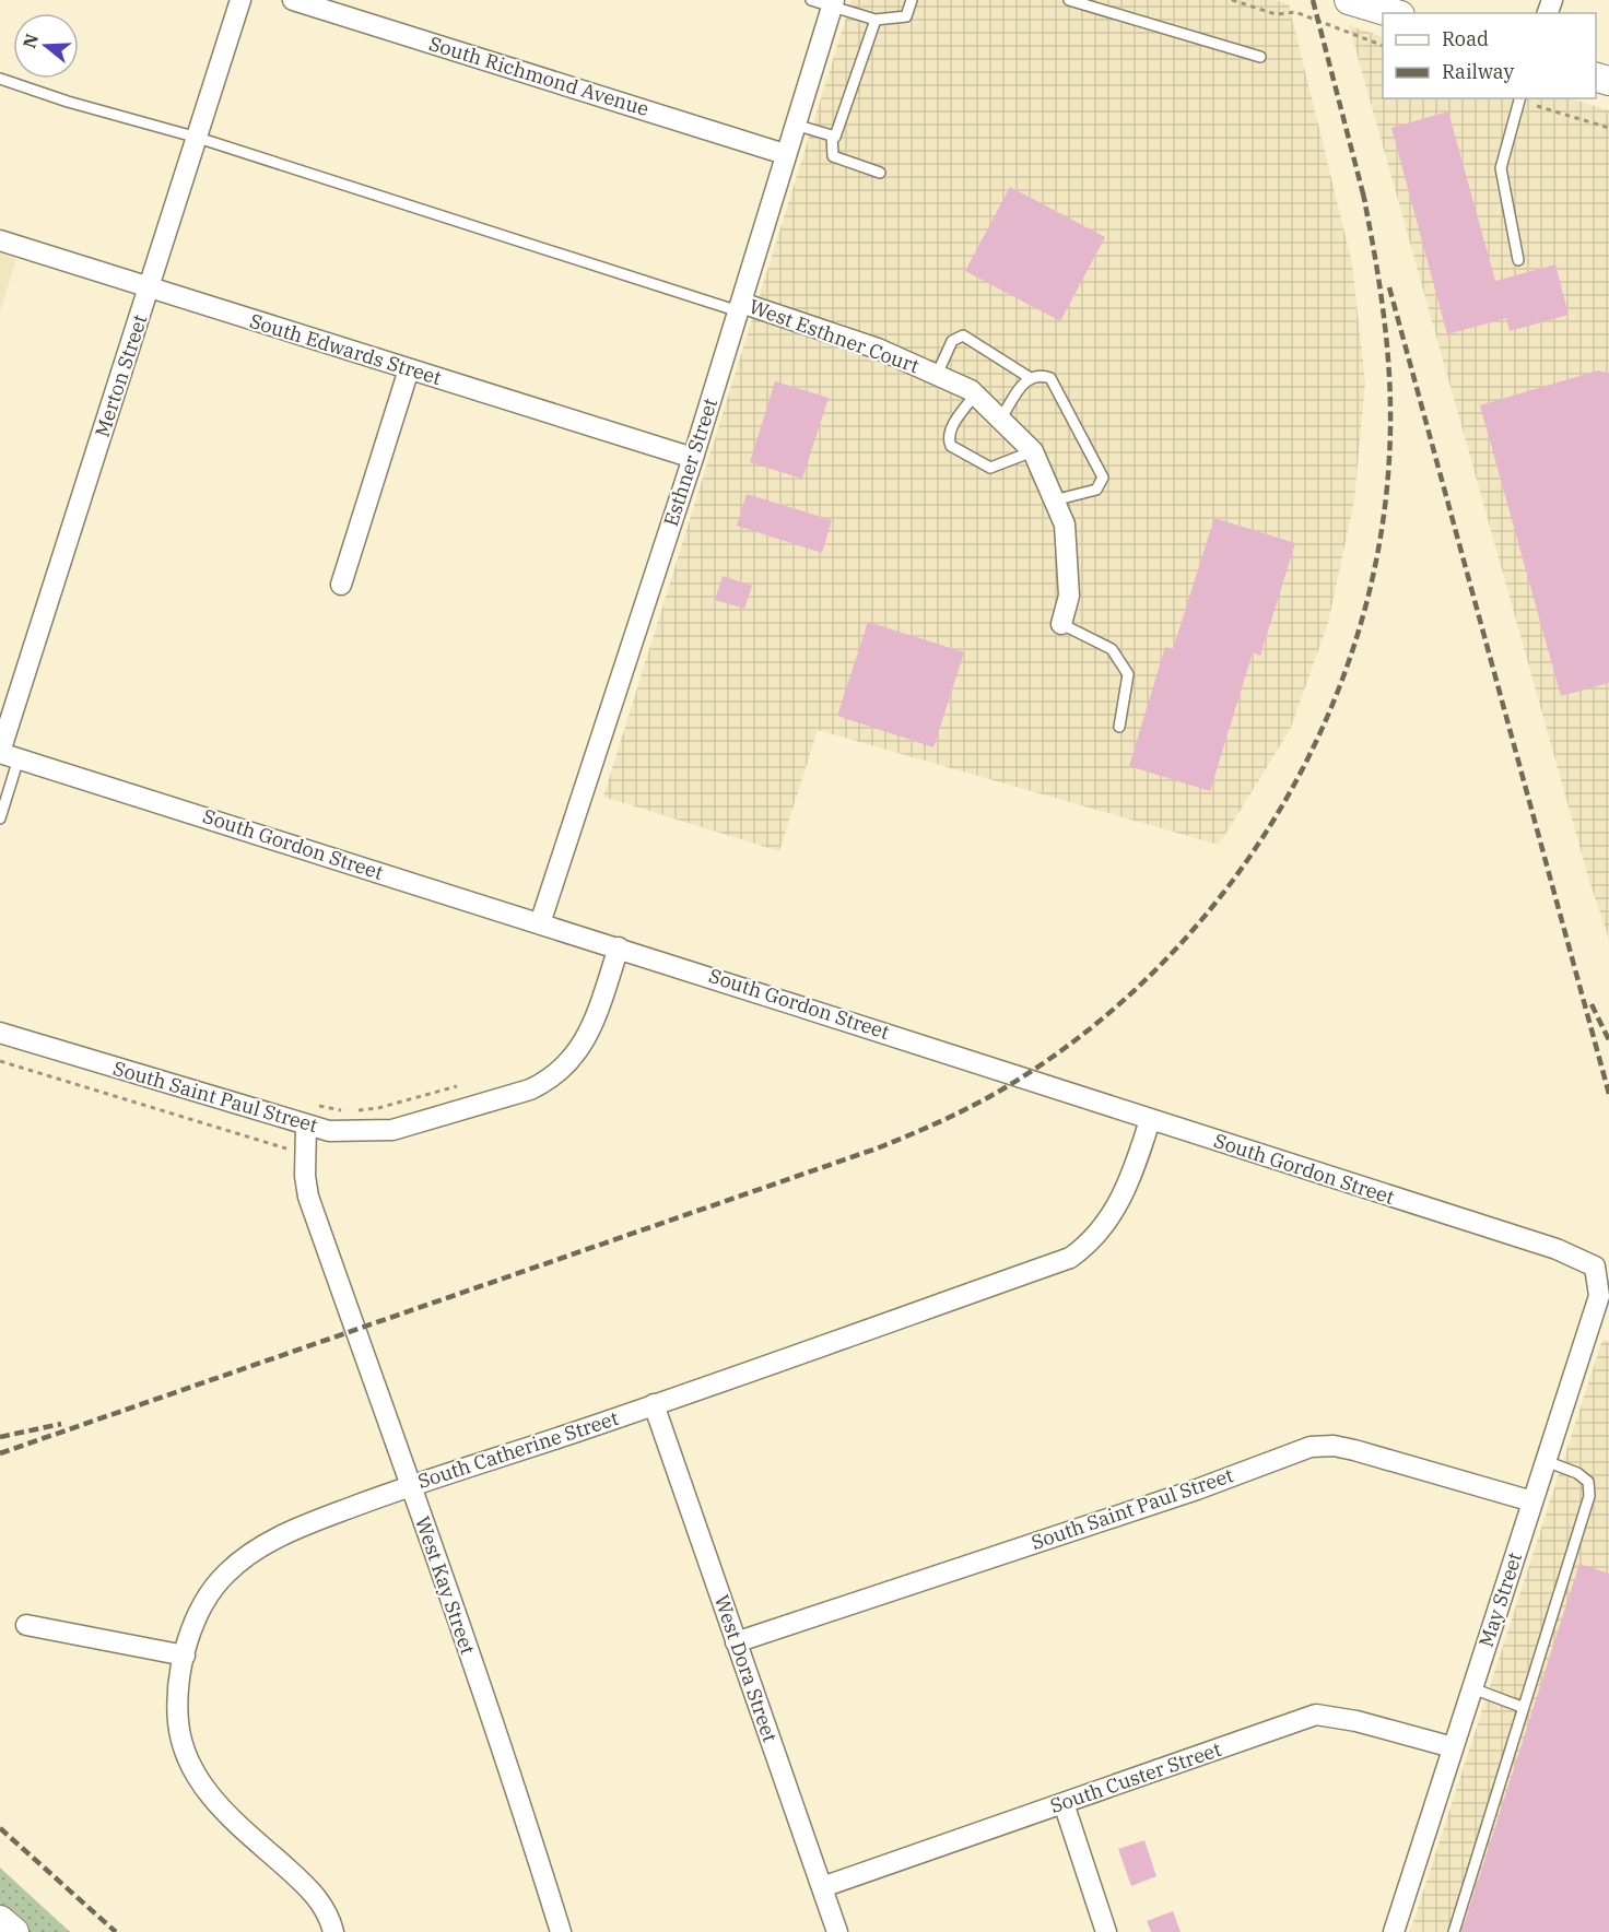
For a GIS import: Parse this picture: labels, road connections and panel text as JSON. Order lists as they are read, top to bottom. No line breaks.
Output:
{"streets":{"street":["South Richmond Avenue","West Esthner Court","South Edwards Street","Merton Street","Esthner Street","South Gordon Street","South Saint Paul Street","South Catherine Street","West Kay Street","May Street","West Dora Street","South Custer Street"]},"crossings":[["South Richmond Avenue","Esthner Street"],["West Esthner Court","Esthner Street"],["South Edwards Street","Merton Street"],["South Edwards Street","Esthner Street"],["Merton Street","South Gordon Street"],["Esthner Street","South Gordon Street"],["South Gordon Street","South Saint Paul Street"],["South Gordon Street","South Catherine Street"],["South Gordon Street","May Street"],["South Saint Paul Street","West Kay Street"],["South Saint Paul Street","May Street"],["South Saint Paul Street","West Dora Street"],["South Catherine Street","West Kay Street"],["South Catherine Street","West Dora Street"],["May Street","South Custer Street"],["West Dora Street","South Custer Street"]],"legend":["Road","Railway"],"north":"left"}
